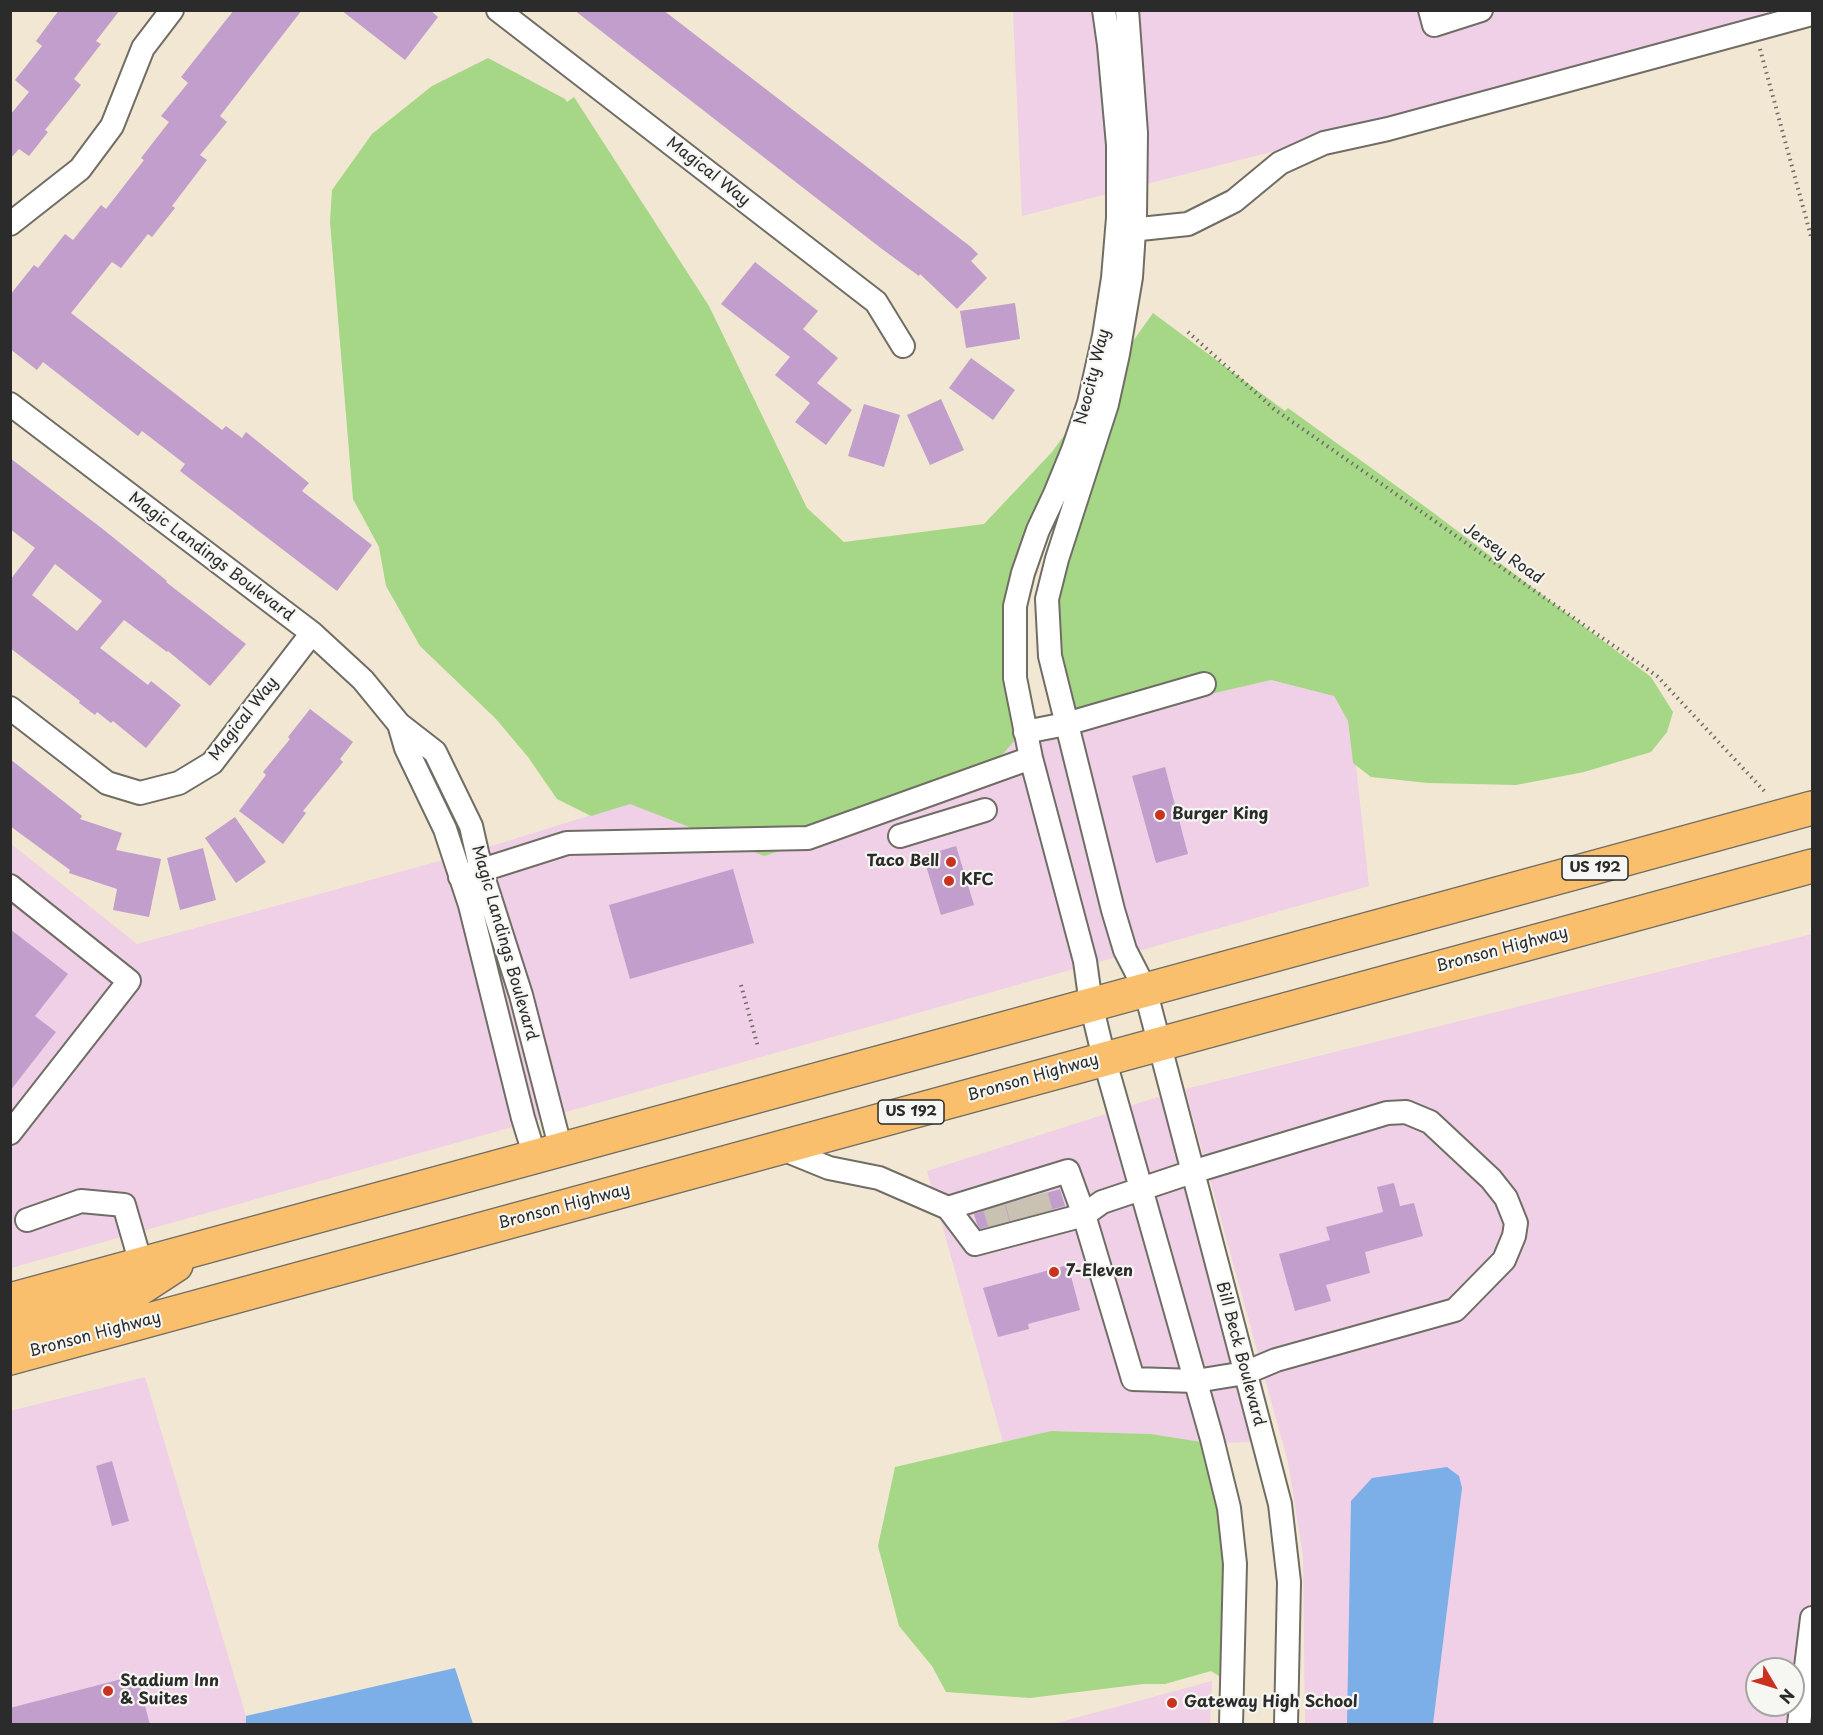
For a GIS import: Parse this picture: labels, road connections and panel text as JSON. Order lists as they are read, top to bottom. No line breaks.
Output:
{"streets":{"highway":["US 192","Bronson Highway"],"street":["Magical Way","Neocity Way","Magic Landings Boulevard","Bill Beck Boulevard"],"path":["Jersey Road"]},"crossings":[["Magical Way","Magic Landings Boulevard"],["Neocity Way","US 192"],["Neocity Way","Bill Beck Boulevard"],["Jersey Road","US 192"],["Magic Landings Boulevard","US 192"],["US 192","Bill Beck Boulevard"],["Bronson Highway","Bill Beck Boulevard"]],"places":["Burger King","Taco Bell","KFC","7-Eleven","Stadium Inn & Suites","Gateway High School"],"north":"bottom right"}
